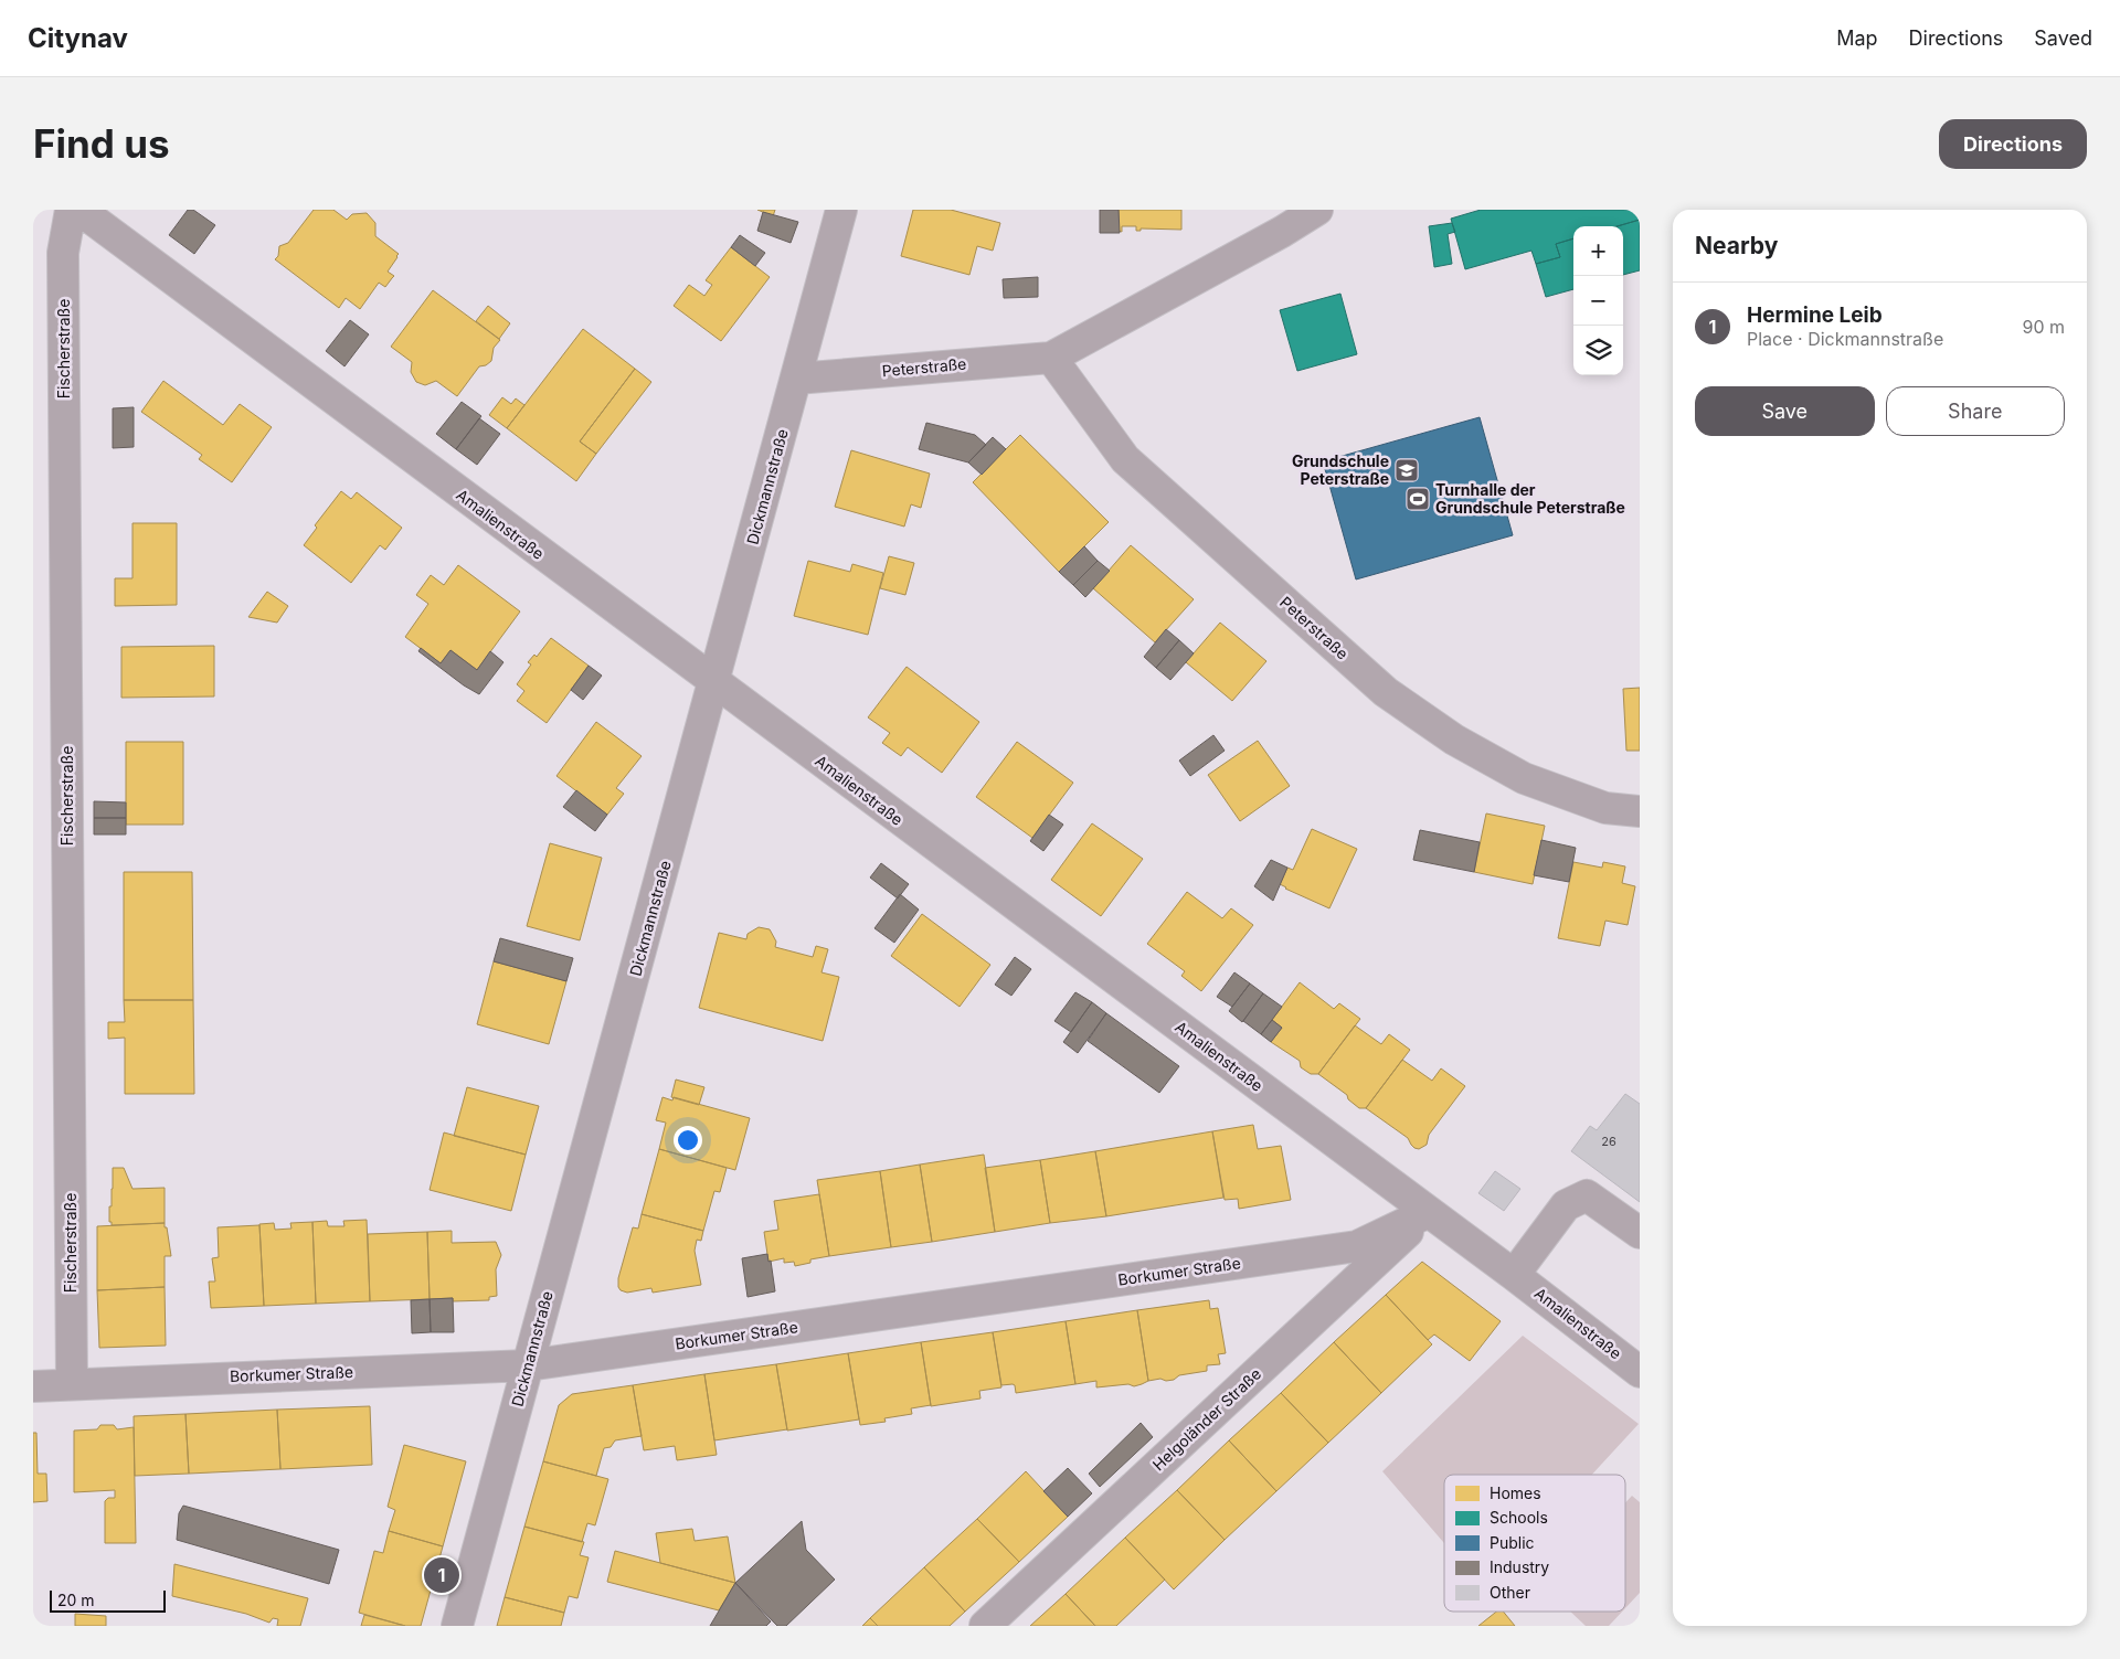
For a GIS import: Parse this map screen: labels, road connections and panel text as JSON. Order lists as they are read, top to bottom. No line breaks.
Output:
{"streets":{"street":["Fischerstraße","Peterstraße","Dickmannstraße","Amalienstraße","Borkumer Straße","Helgoländer Straße"]},"crossings":[["Fischerstraße","Borkumer Straße"],["Peterstraße","Dickmannstraße"],["Dickmannstraße","Amalienstraße"],["Dickmannstraße","Borkumer Straße"],["Amalienstraße","Borkumer Straße"],["Amalienstraße","Helgoländer Straße"],["Borkumer Straße","Helgoländer Straße"]],"places":{"school or university":["Grundschule Peterstraße"],"sports":["Turnhalle der Grundschule Peterstraße"]},"house_numbers":["26"],"legend":["Homes","Schools","Public","Industry","Other"],"scale_bar":"20 m","page":{"header":"Citynav","nav":["Map","Directions","Saved"],"buttons":["Directions",["Save","Share"]],"title":"Find us","heading":"Nearby","map_buttons":["+","−"],"list":[{"mark":"1","name":"Hermine Leib","note":"Place · Dickmannstraße","value":"90 m"}],"pins":"1","scale":"20 m"}}
